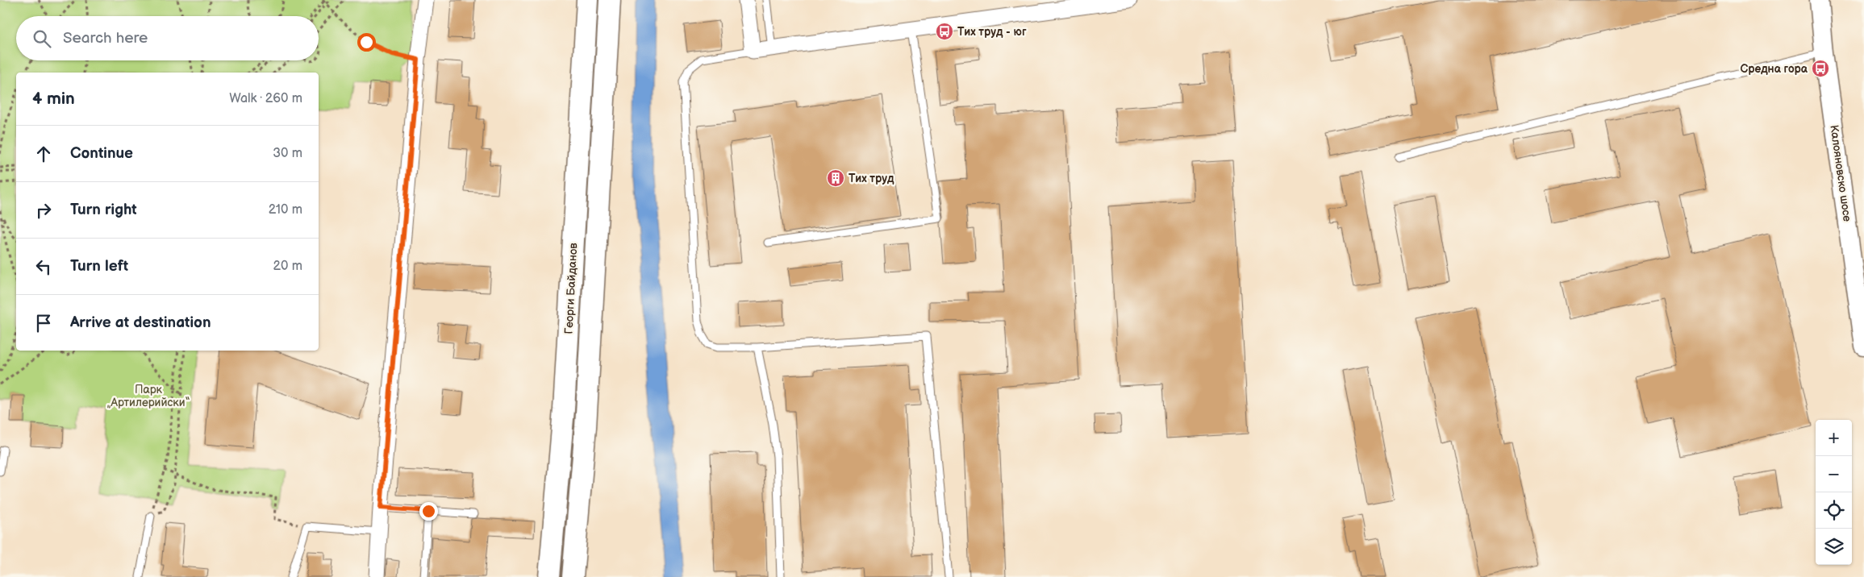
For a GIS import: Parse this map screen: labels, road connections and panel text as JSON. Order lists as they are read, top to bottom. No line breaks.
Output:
{"streets":{"main road":["Георги Байданов"],"street":["Калояновско шосе"]},"parks":["Парк „Артилерийски“"],"places":{"bus stop":["Тих труд - юг","Средна гора"],"building":["Тих труд"]},"page":{"search":"Search here","heading":["4 min","Walk · 260 m"],"list":[["Continue","30 m"],["Turn right","210 m"],["Turn left","20 m"],"Arrive at destination"],"map_buttons":["+","−"]}}
